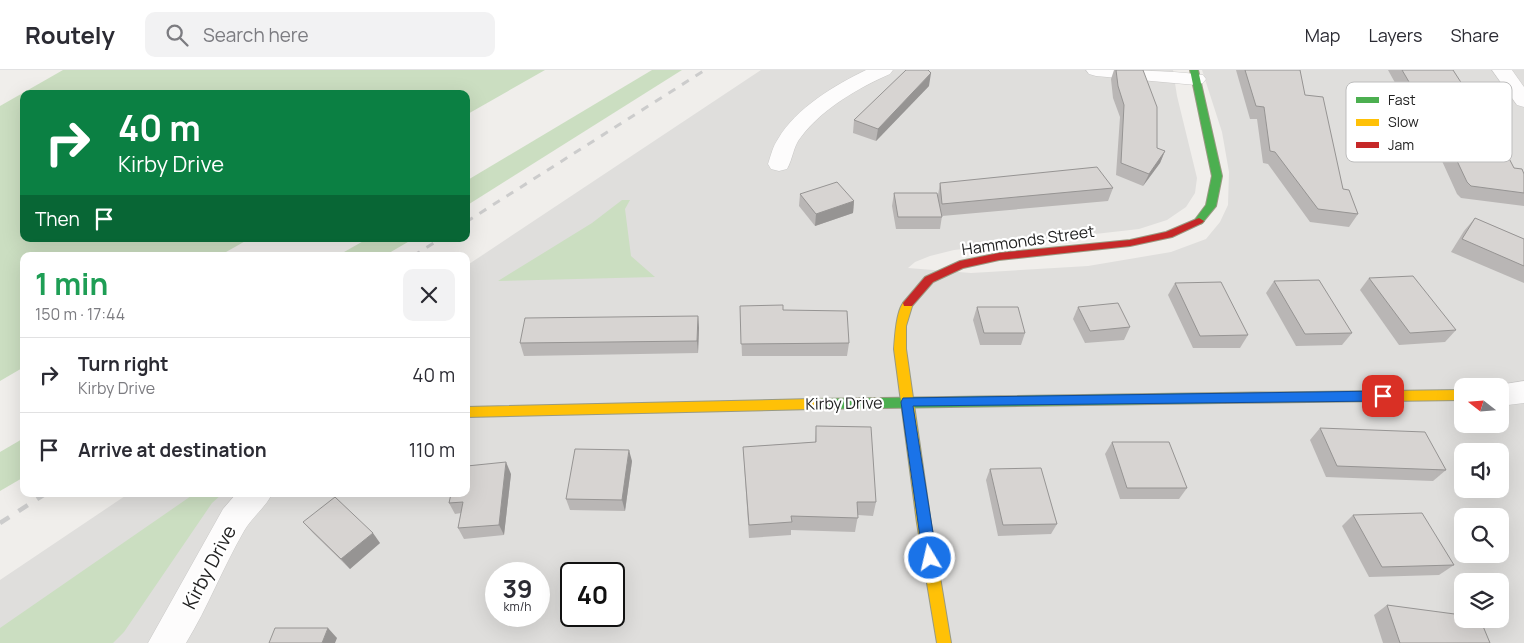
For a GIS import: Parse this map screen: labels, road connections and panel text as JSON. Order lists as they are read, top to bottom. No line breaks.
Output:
{"streets":{"street":["Hammonds Street","Kirby Drive"]},"crossings":[["Hammonds Street","Kirby Drive"]],"legend":["Fast","Slow","Jam"],"north":"left","page":{"header":"Routely","search":"Search here","nav":["Map","Layers","Share"],"turn":["40 m","Kirby Drive"],"then":"Then","heading":["1 min","150 m · 17:44"],"list":[{"name":"Turn right","note":"Kirby Drive","value":"40 m"},{"name":"Arrive at destination","value":"110 m"}],"speed":"39 km/h","limit":"40"}}
